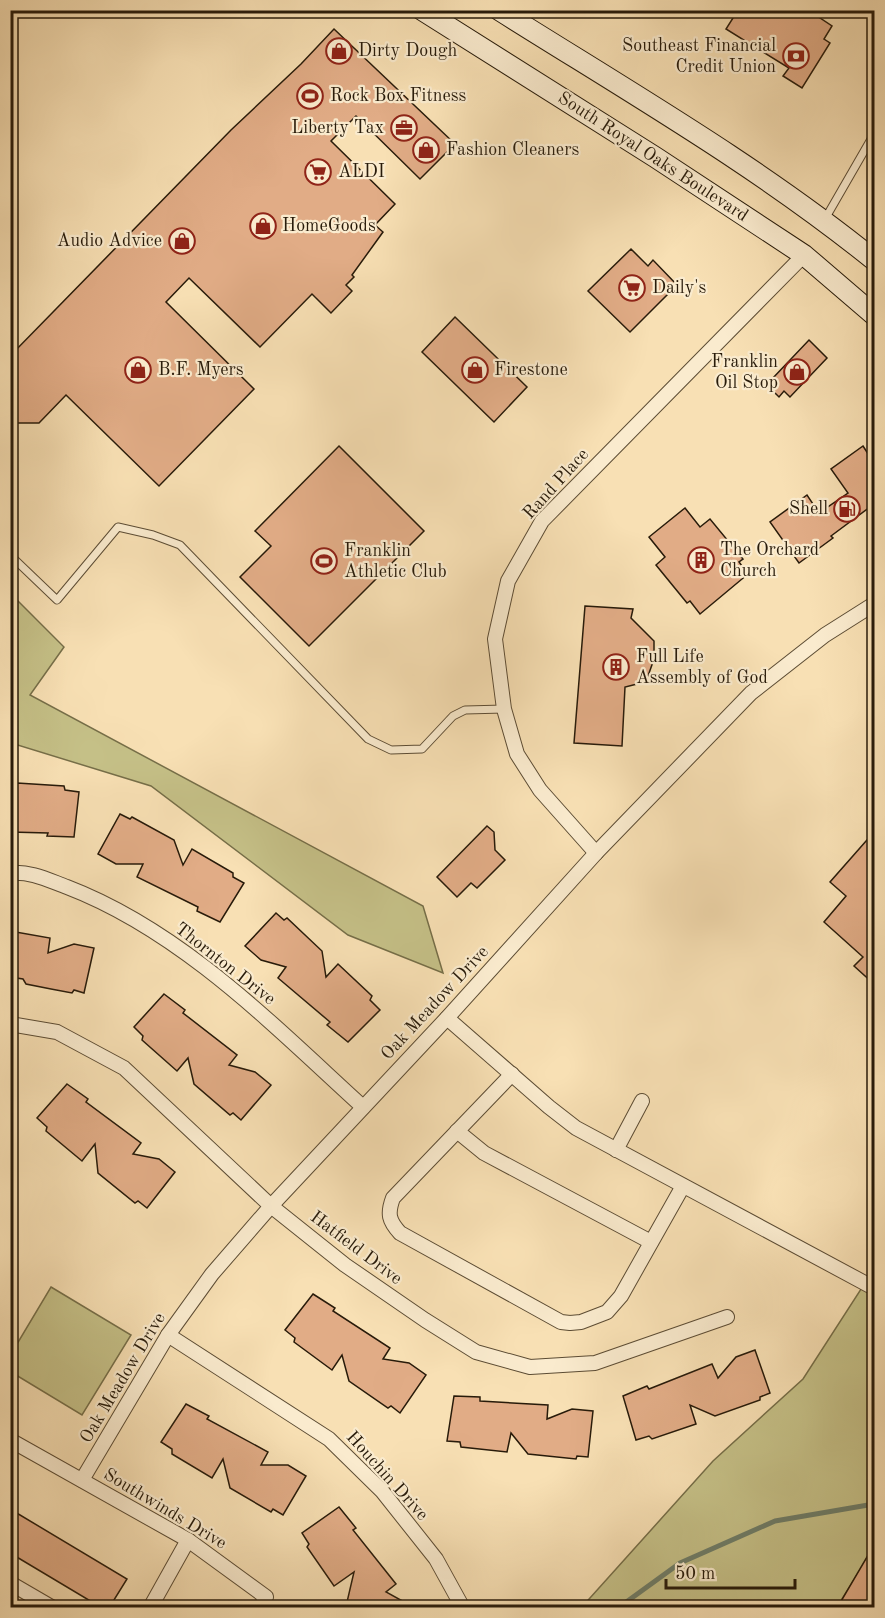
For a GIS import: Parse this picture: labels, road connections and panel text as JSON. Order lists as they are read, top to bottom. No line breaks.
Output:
{"streets":{"main road":["South Royal Oaks Boulevard"],"street":["Rand Place","Thornton Drive","Oak Meadow Drive","Hatfield Drive","Houchin Drive","Southwinds Drive"]},"crossings":[["South Royal Oaks Boulevard","Rand Place"],["Rand Place","Oak Meadow Drive"],["Thornton Drive","Oak Meadow Drive"],["Oak Meadow Drive","Hatfield Drive"],["Oak Meadow Drive","Houchin Drive"],["Oak Meadow Drive","Southwinds Drive"]],"places":{"shop":["Dirty Dough","Fashion Cleaners","HomeGoods","Audio Advice","B.F. Myers","Firestone","Franklin Oil Stop"],"bank":["Southeast Financial Credit Union"],"sports":["Rock Box Fitness","Franklin Athletic Club"],"office":["Liberty Tax"],"supermarket":["ALDI","Daily's"],"fuel station":["Shell"],"building":["The Orchard Church","Full Life Assembly of God"]},"scale_bar":"50 m"}
